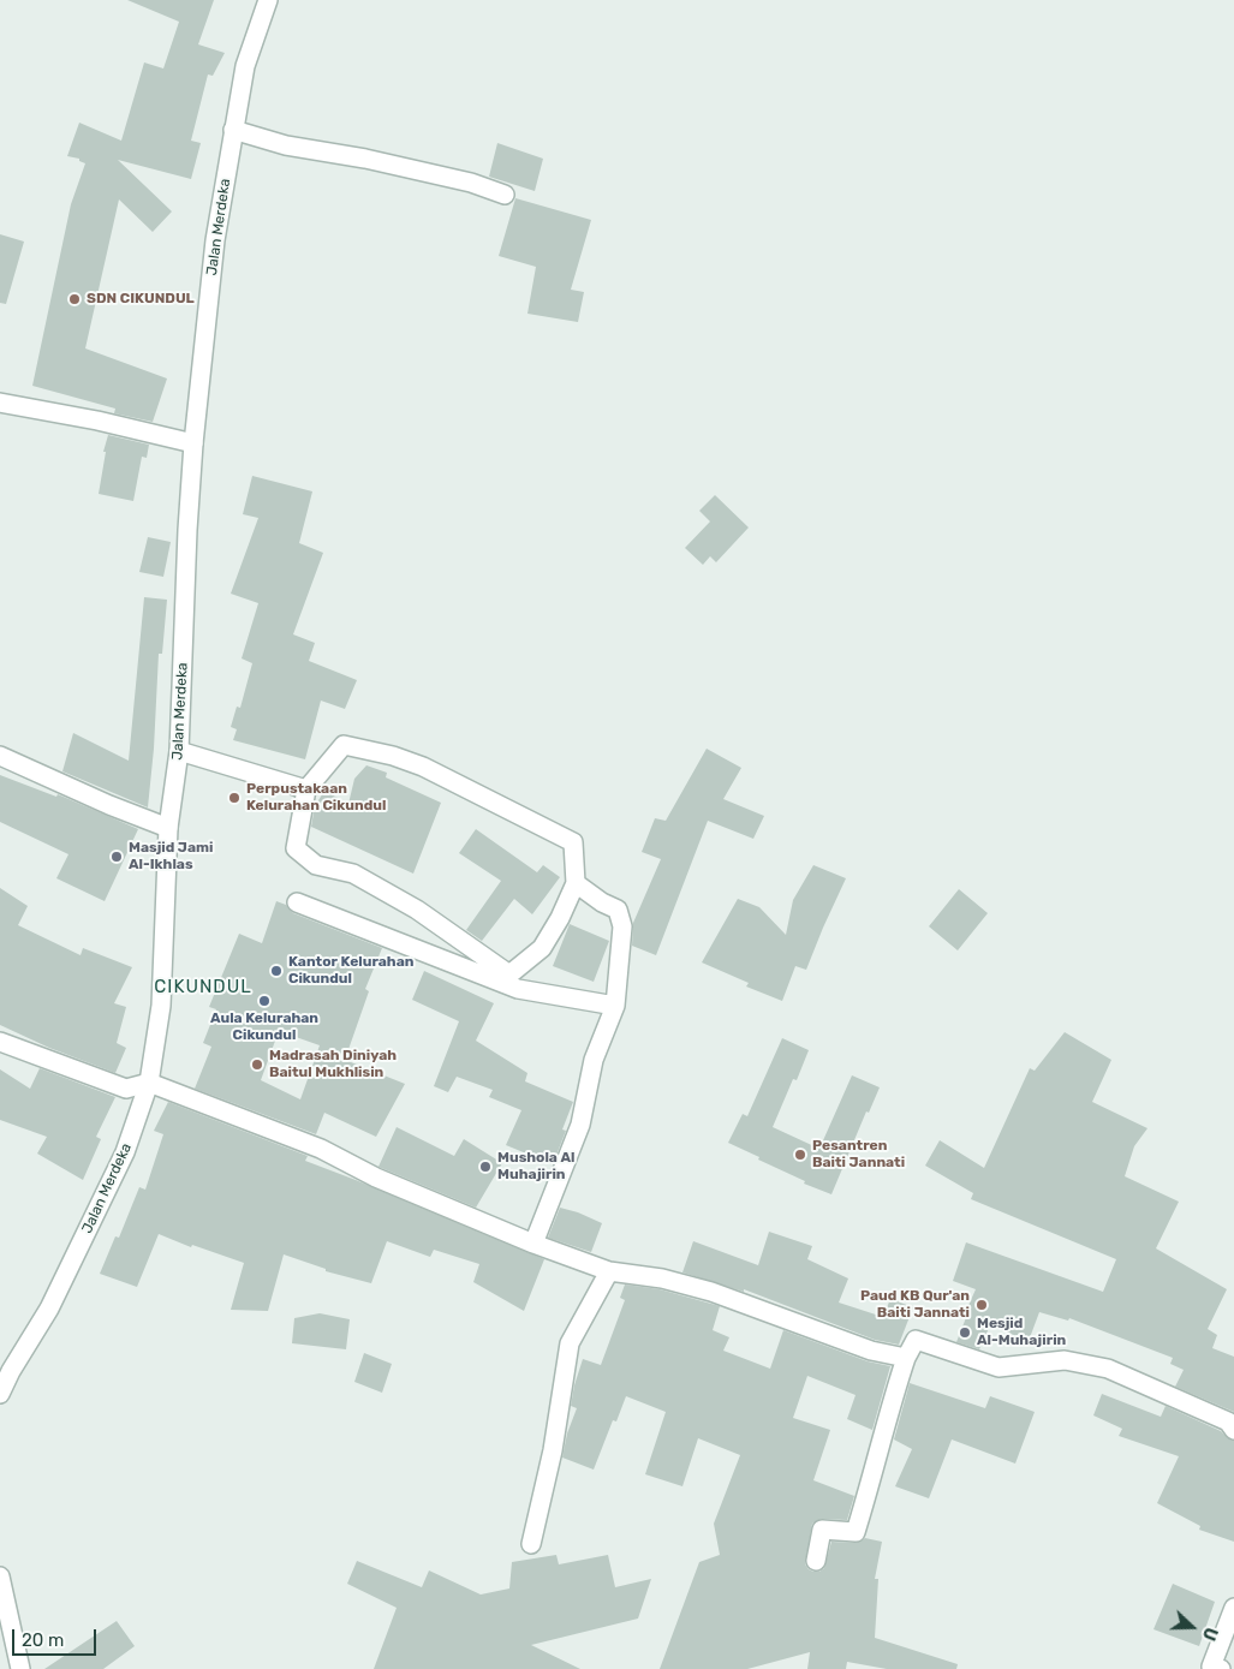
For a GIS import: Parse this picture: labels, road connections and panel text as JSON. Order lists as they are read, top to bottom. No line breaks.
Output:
{"streets":{"street":["Jalan Merdeka"]},"districts":["CIKUNDUL"],"places":["SDN CIKUNDUL","Perpustakaan Kelurahan Cikundul","Masjid Jami Al-Ikhlas","Kantor Kelurahan Cikundul","Aula Kelurahan Cikundul","Madrasah Diniyah Baitul Mukhlisin","Pesantren Baiti Jannati","Mushola Al Muhajirin","Paud KB Qur'an Baiti Jannati","Mesjid Al-Muhajirin"],"scale_bar":"20 m","north":"right"}
